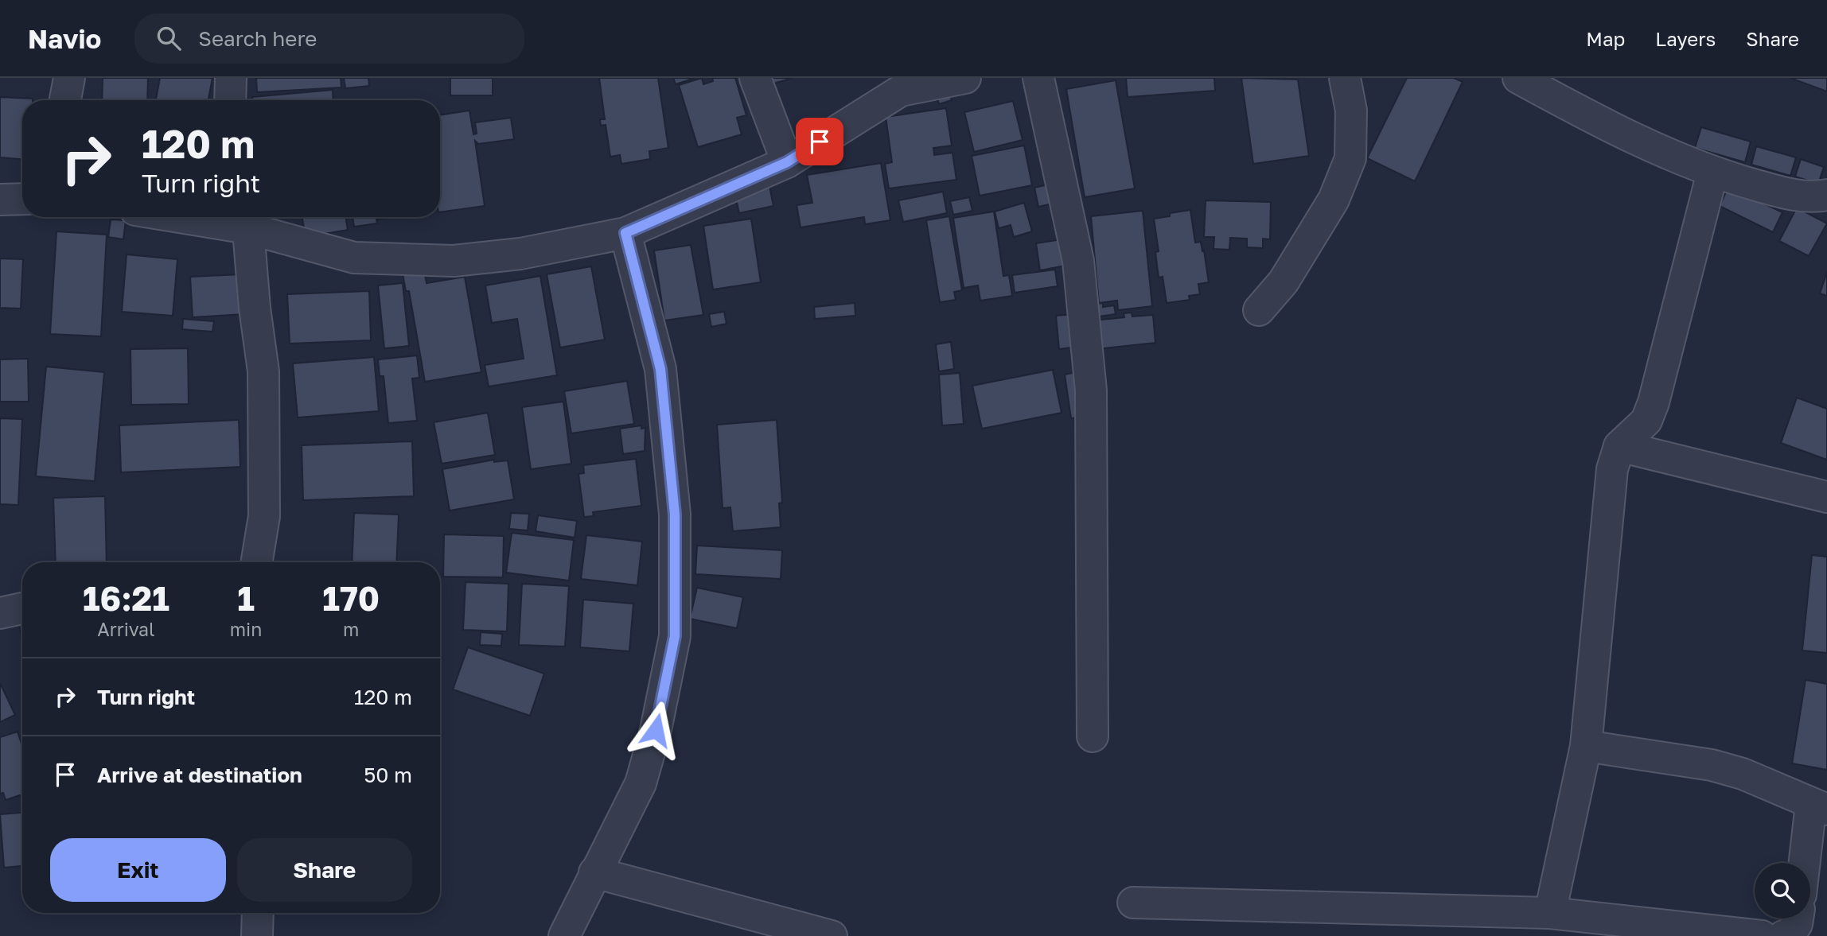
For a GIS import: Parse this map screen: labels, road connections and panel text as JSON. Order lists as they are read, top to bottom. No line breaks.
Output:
{"page":{"header":"Navio","search":"Search here","nav":["Map","Layers","Share"],"turn":["120 m","Turn right"],"eta":["16:21","Arrival","1","min","170","m"],"list":[{"name":"Turn right","value":"120 m"},{"name":"Arrive at destination","value":"50 m"}],"buttons":["Exit","Share"]}}
